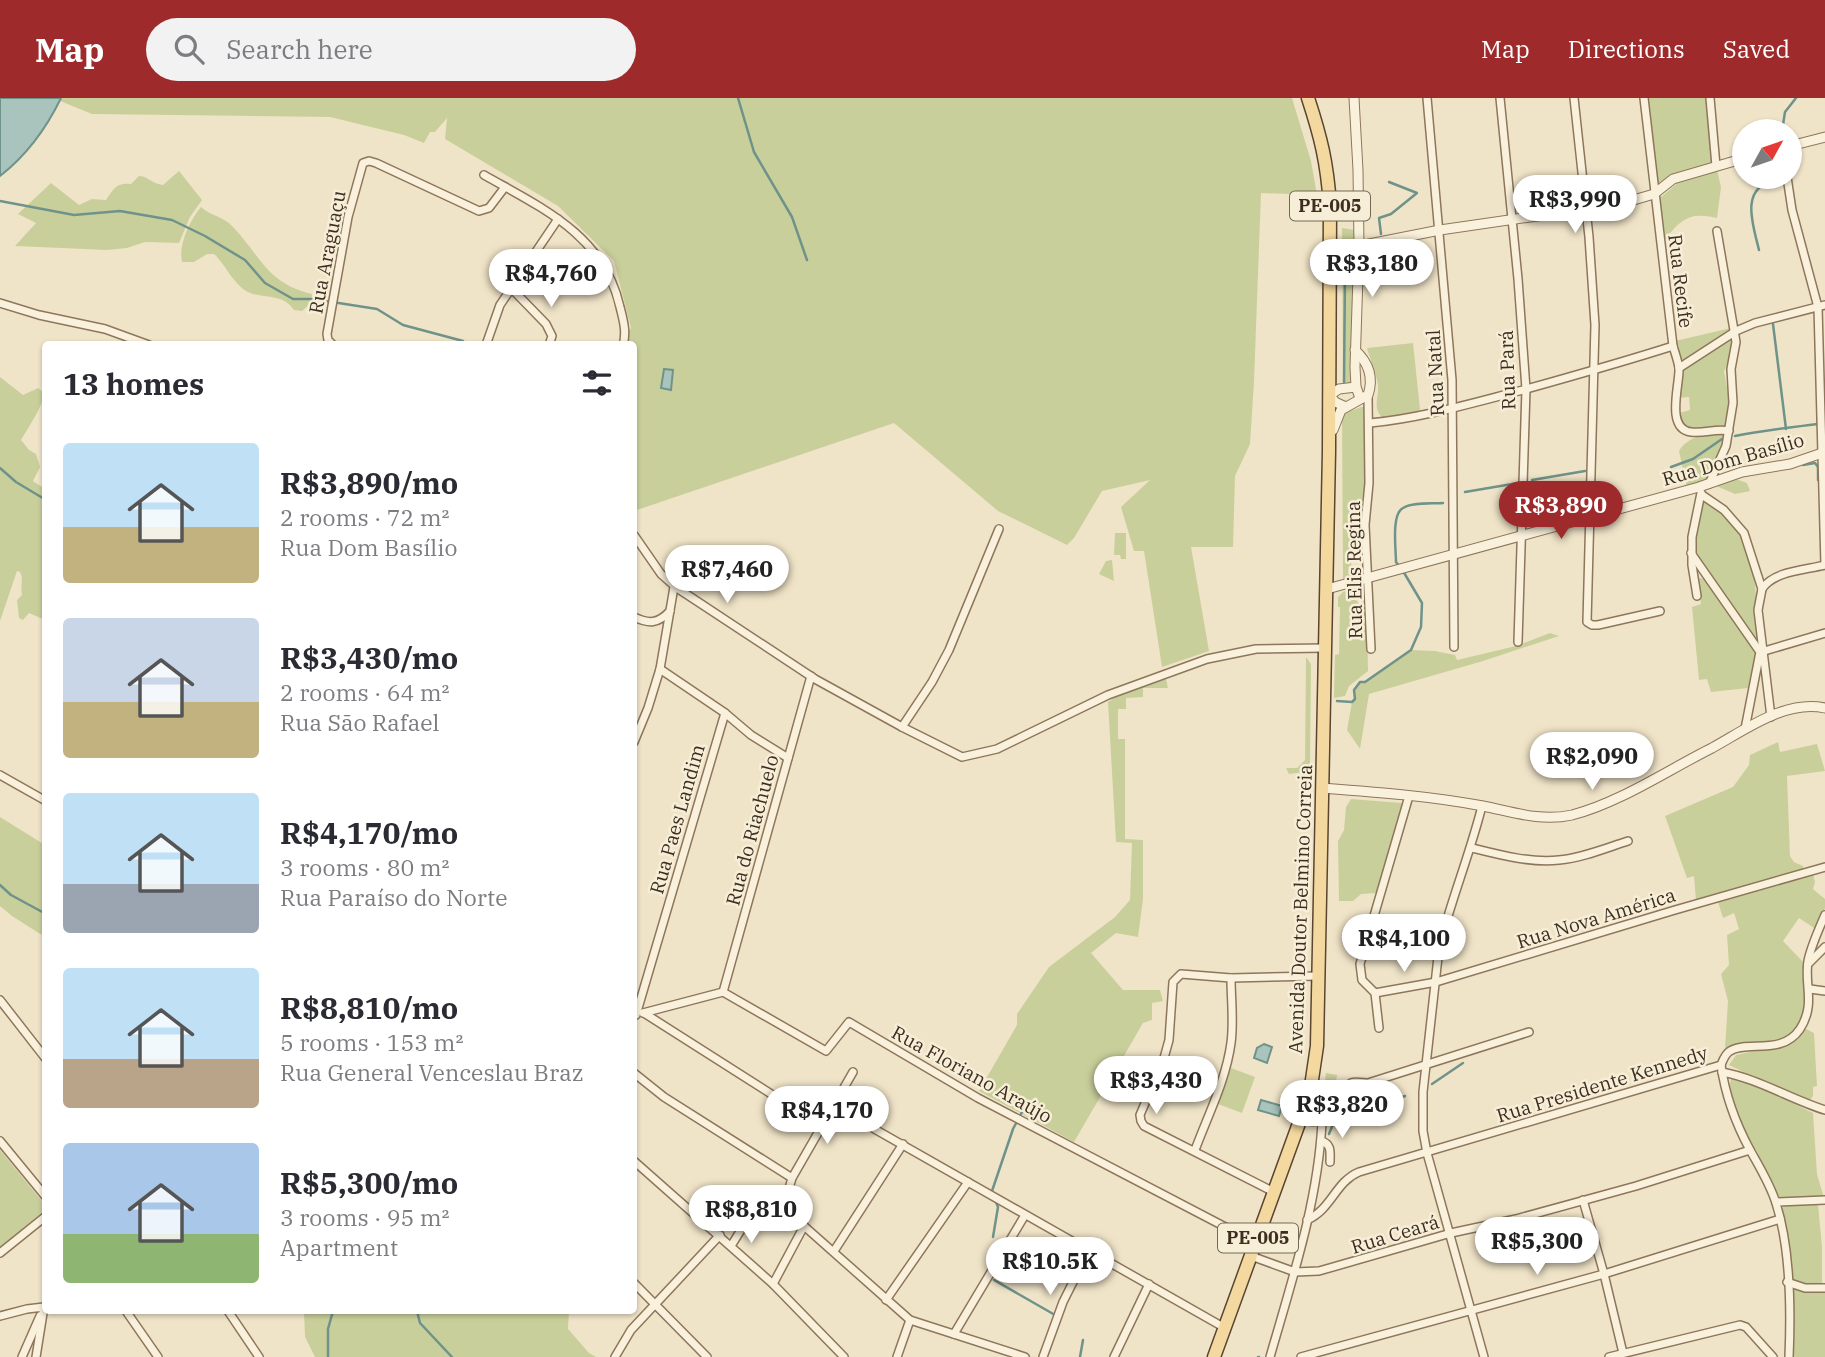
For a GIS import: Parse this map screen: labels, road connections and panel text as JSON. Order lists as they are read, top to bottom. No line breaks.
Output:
{"streets":{"main road":["PE-005","Avenida Doutor Belmino Correia"],"street":["Rua Araguaçu","Rua Recife","Rua Pará","Rua Natal","Rua Dom Basílio","Rua Elis Regina","Rua Paes Landim","Rua do Riachuelo","Rua Nova América","Rua Floriano Araújo","Rua Presidente Kennedy","Rua Ceará"]},"crossings":[["Rua Pará","Rua Dom Basílio"],["Rua Natal","Rua Dom Basílio"],["Rua Dom Basílio","Rua Elis Regina"],["Rua Dom Basílio","Avenida Doutor Belmino Correia"],["Rua do Riachuelo","Rua Floriano Araújo"],["Avenida Doutor Belmino Correia","Rua Floriano Araújo"],["Avenida Doutor Belmino Correia","Rua Ceará"],["Rua Floriano Araújo","Rua Ceará"]],"north":"top right","page":{"header":"Map","search":"Search here","nav":["Map","Directions","Saved"],"price":["R$3,990","R$3,180","R$4,760","R$3,890","R$7,460","R$2,090","R$4,100","R$3,430","R$3,820","R$4,170","R$8,810","R$5,300","R$10.5K"],"heading":"13 homes","list":[{"name":"R$3,890/mo","note":"2 rooms · 72 m² · Rua Dom Basílio"},{"name":"R$3,430/mo","note":"2 rooms · 64 m² · Rua São Rafael"},{"name":"R$4,170/mo","note":"3 rooms · 80 m² · Rua Paraíso do Norte"},{"name":"R$8,810/mo","note":"5 rooms · 153 m² · Rua General Venceslau Braz"},{"name":"R$5,300/mo","note":"3 rooms · 95 m² · Apartment"}]}}
